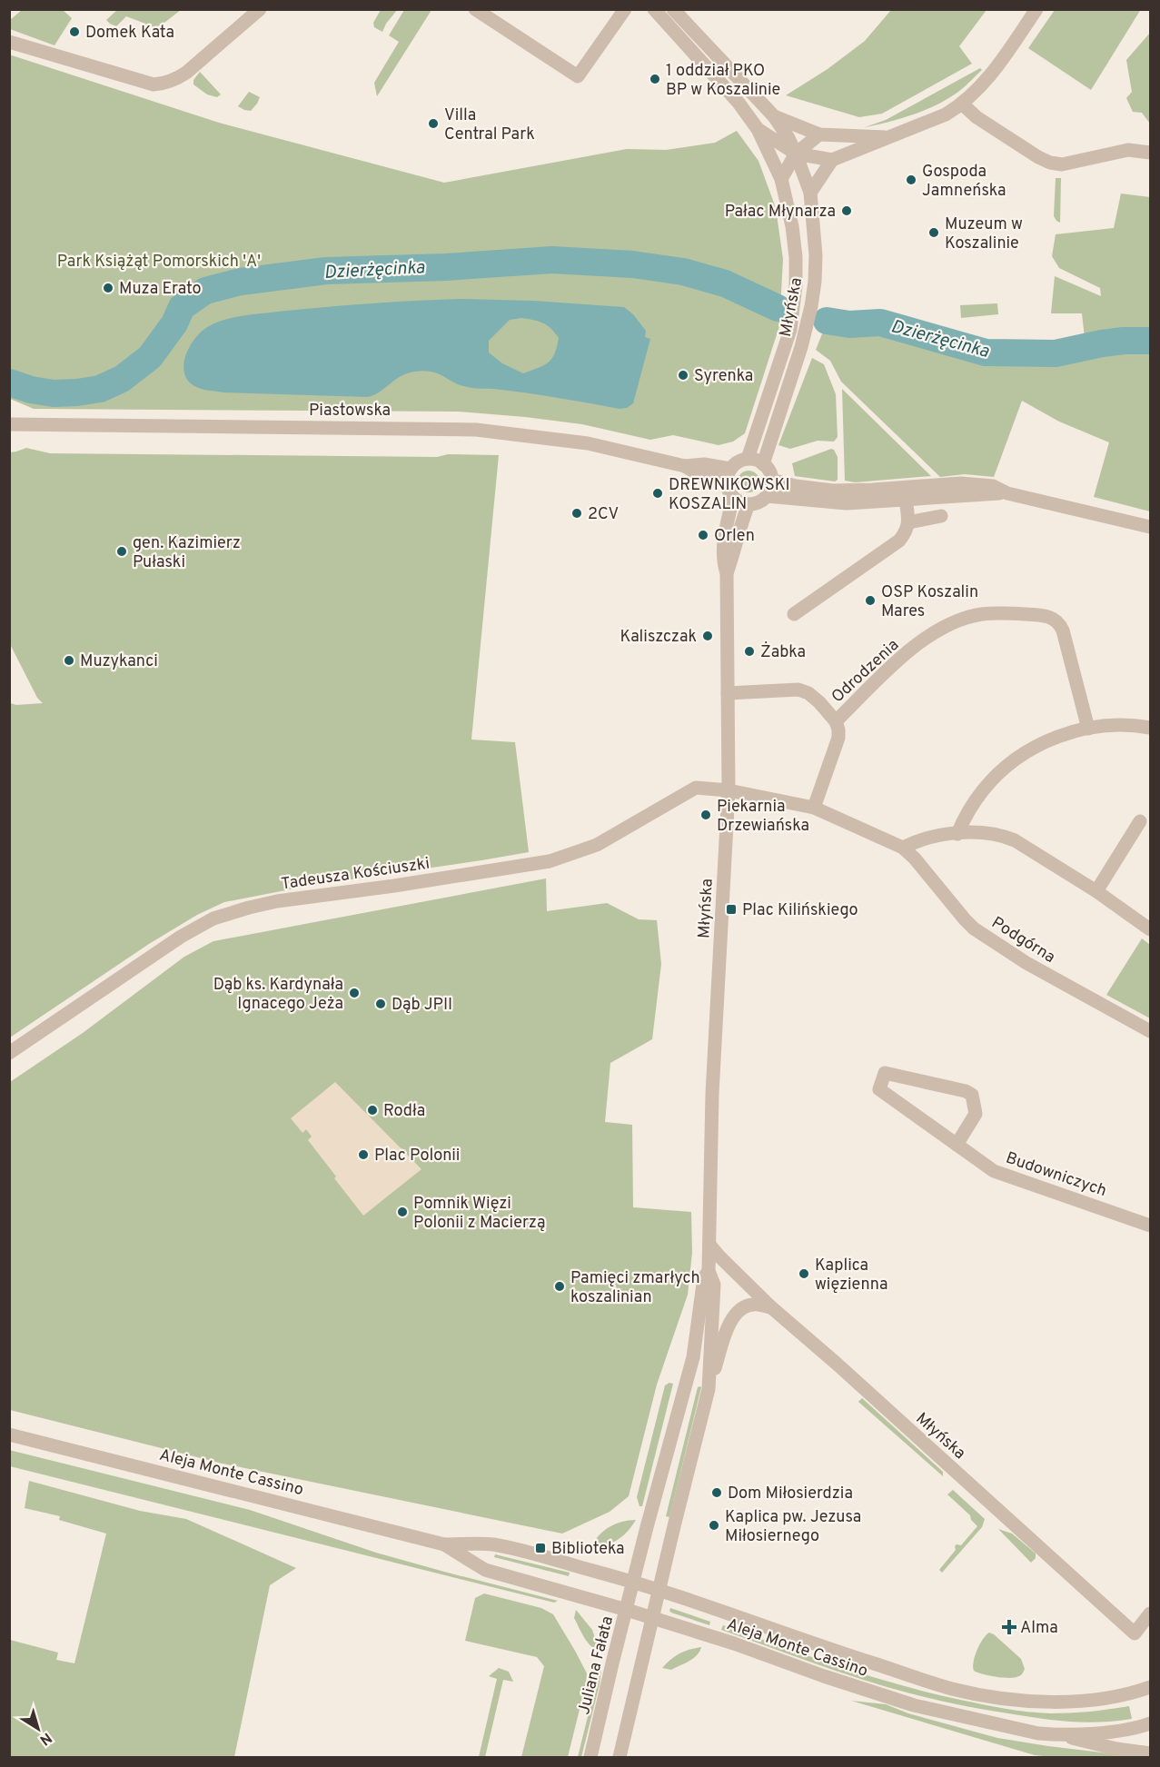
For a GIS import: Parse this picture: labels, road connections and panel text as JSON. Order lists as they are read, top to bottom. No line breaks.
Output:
{"streets":{"street":["Młyńska","Piastowska","Odrodzenia","Tadeusza Kościuszki","Podgórna","Budowniczych","Aleja Monte Cassino","Juliana Fałata"]},"crossings":[["Młyńska","Piastowska"],["Młyńska","Odrodzenia"],["Młyńska","Tadeusza Kościuszki"],["Młyńska","Podgórna"],["Młyńska","Aleja Monte Cassino"],["Młyńska","Juliana Fałata"],["Odrodzenia","Tadeusza Kościuszki"],["Odrodzenia","Podgórna"],["Tadeusza Kościuszki","Podgórna"],["Aleja Monte Cassino","Juliana Fałata"]],"water":["Dzierżęcinka"],"parks":["Park Książąt Pomorskich 'A'"],"places":{"other":["Domek Kata","1 oddział PKO BP w Koszalinie","Villa Central Park","Gospoda Jamneńska","Pałac Młynarza","Muzeum w Koszalinie","Muza Erato","Syrenka","DREWNIKOWSKI KOSZALIN","2CV","Orlen","gen. Kazimierz Pułaski","OSP Koszalin Mares","Kaliszczak","Żabka","Muzykanci","Piekarnia Drzewiańska","Dąb ks. Kardynała Ignacego Jeża","Dąb JPII","Rodła","Plac Polonii","Pomnik Więzi Polonii z Macierzą","Kaplica więzienna","Pamięci zmarłych koszalinian","Dom Miłosierdzia","Kaplica pw. Jezusa Miłosiernego"],"transit":["Plac Kilińskiego","Biblioteka"],"health":["Alma"]},"north":"bottom right"}
